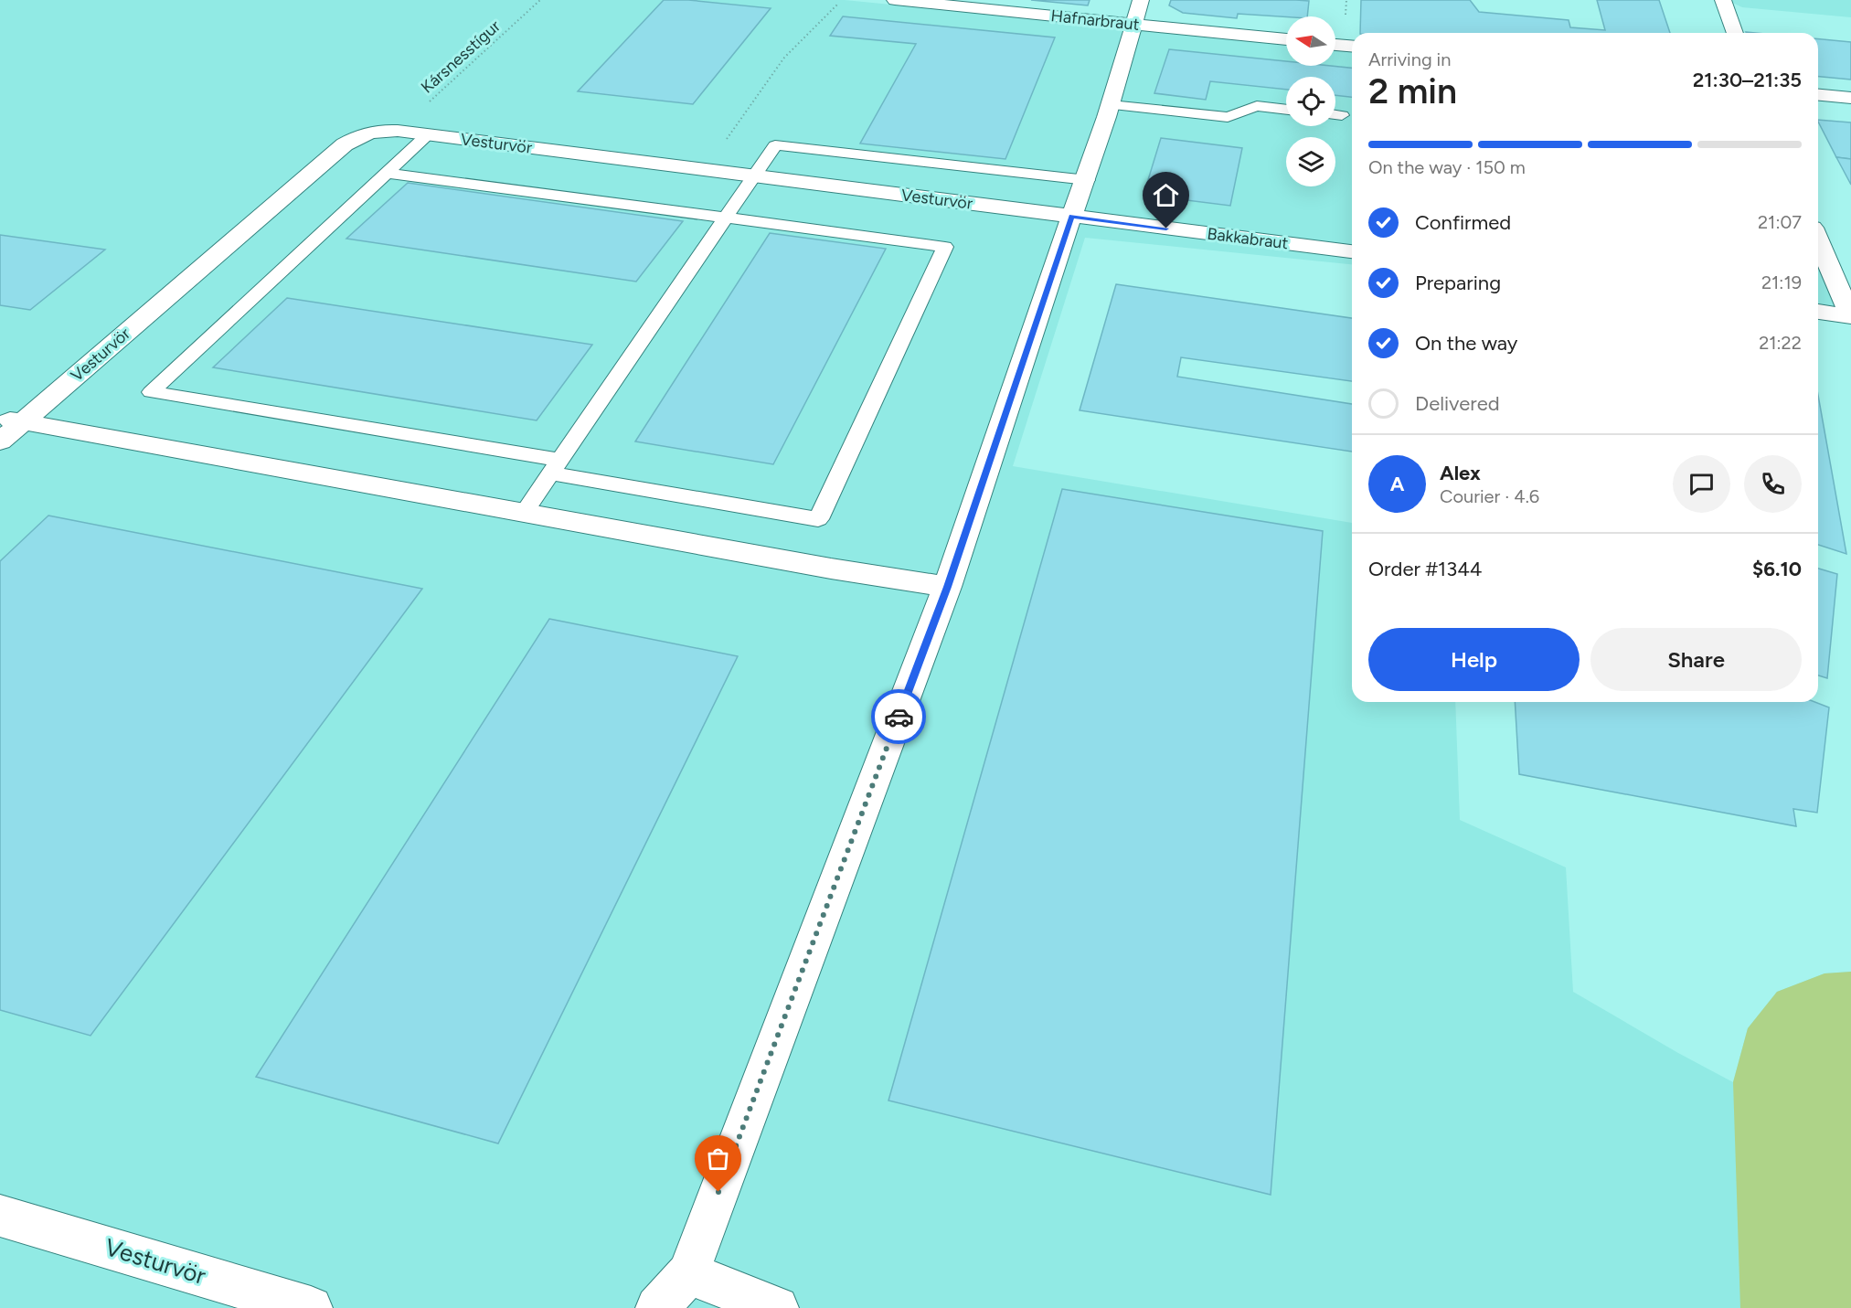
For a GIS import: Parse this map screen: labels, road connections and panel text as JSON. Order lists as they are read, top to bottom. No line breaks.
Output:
{"streets":{"street":["Hafnarbraut","Vesturvör","Bakkabraut"],"path":["Kársnesstígur"]},"crossings":[["Kársnesstígur","Vesturvör"],["Vesturvör","Bakkabraut"]],"north":"left","page":{"heading":["2 min","Arriving in","21:30–21:35"],"panel":["Alex","Courier · 4.6","Order #1344","$6.10"],"bar":"On the way · 150 m","list":[["Confirmed","21:07"],["Preparing","21:19"],["On the way","21:22"],"Delivered"],"round":"A","buttons":["Help","Share"]}}
